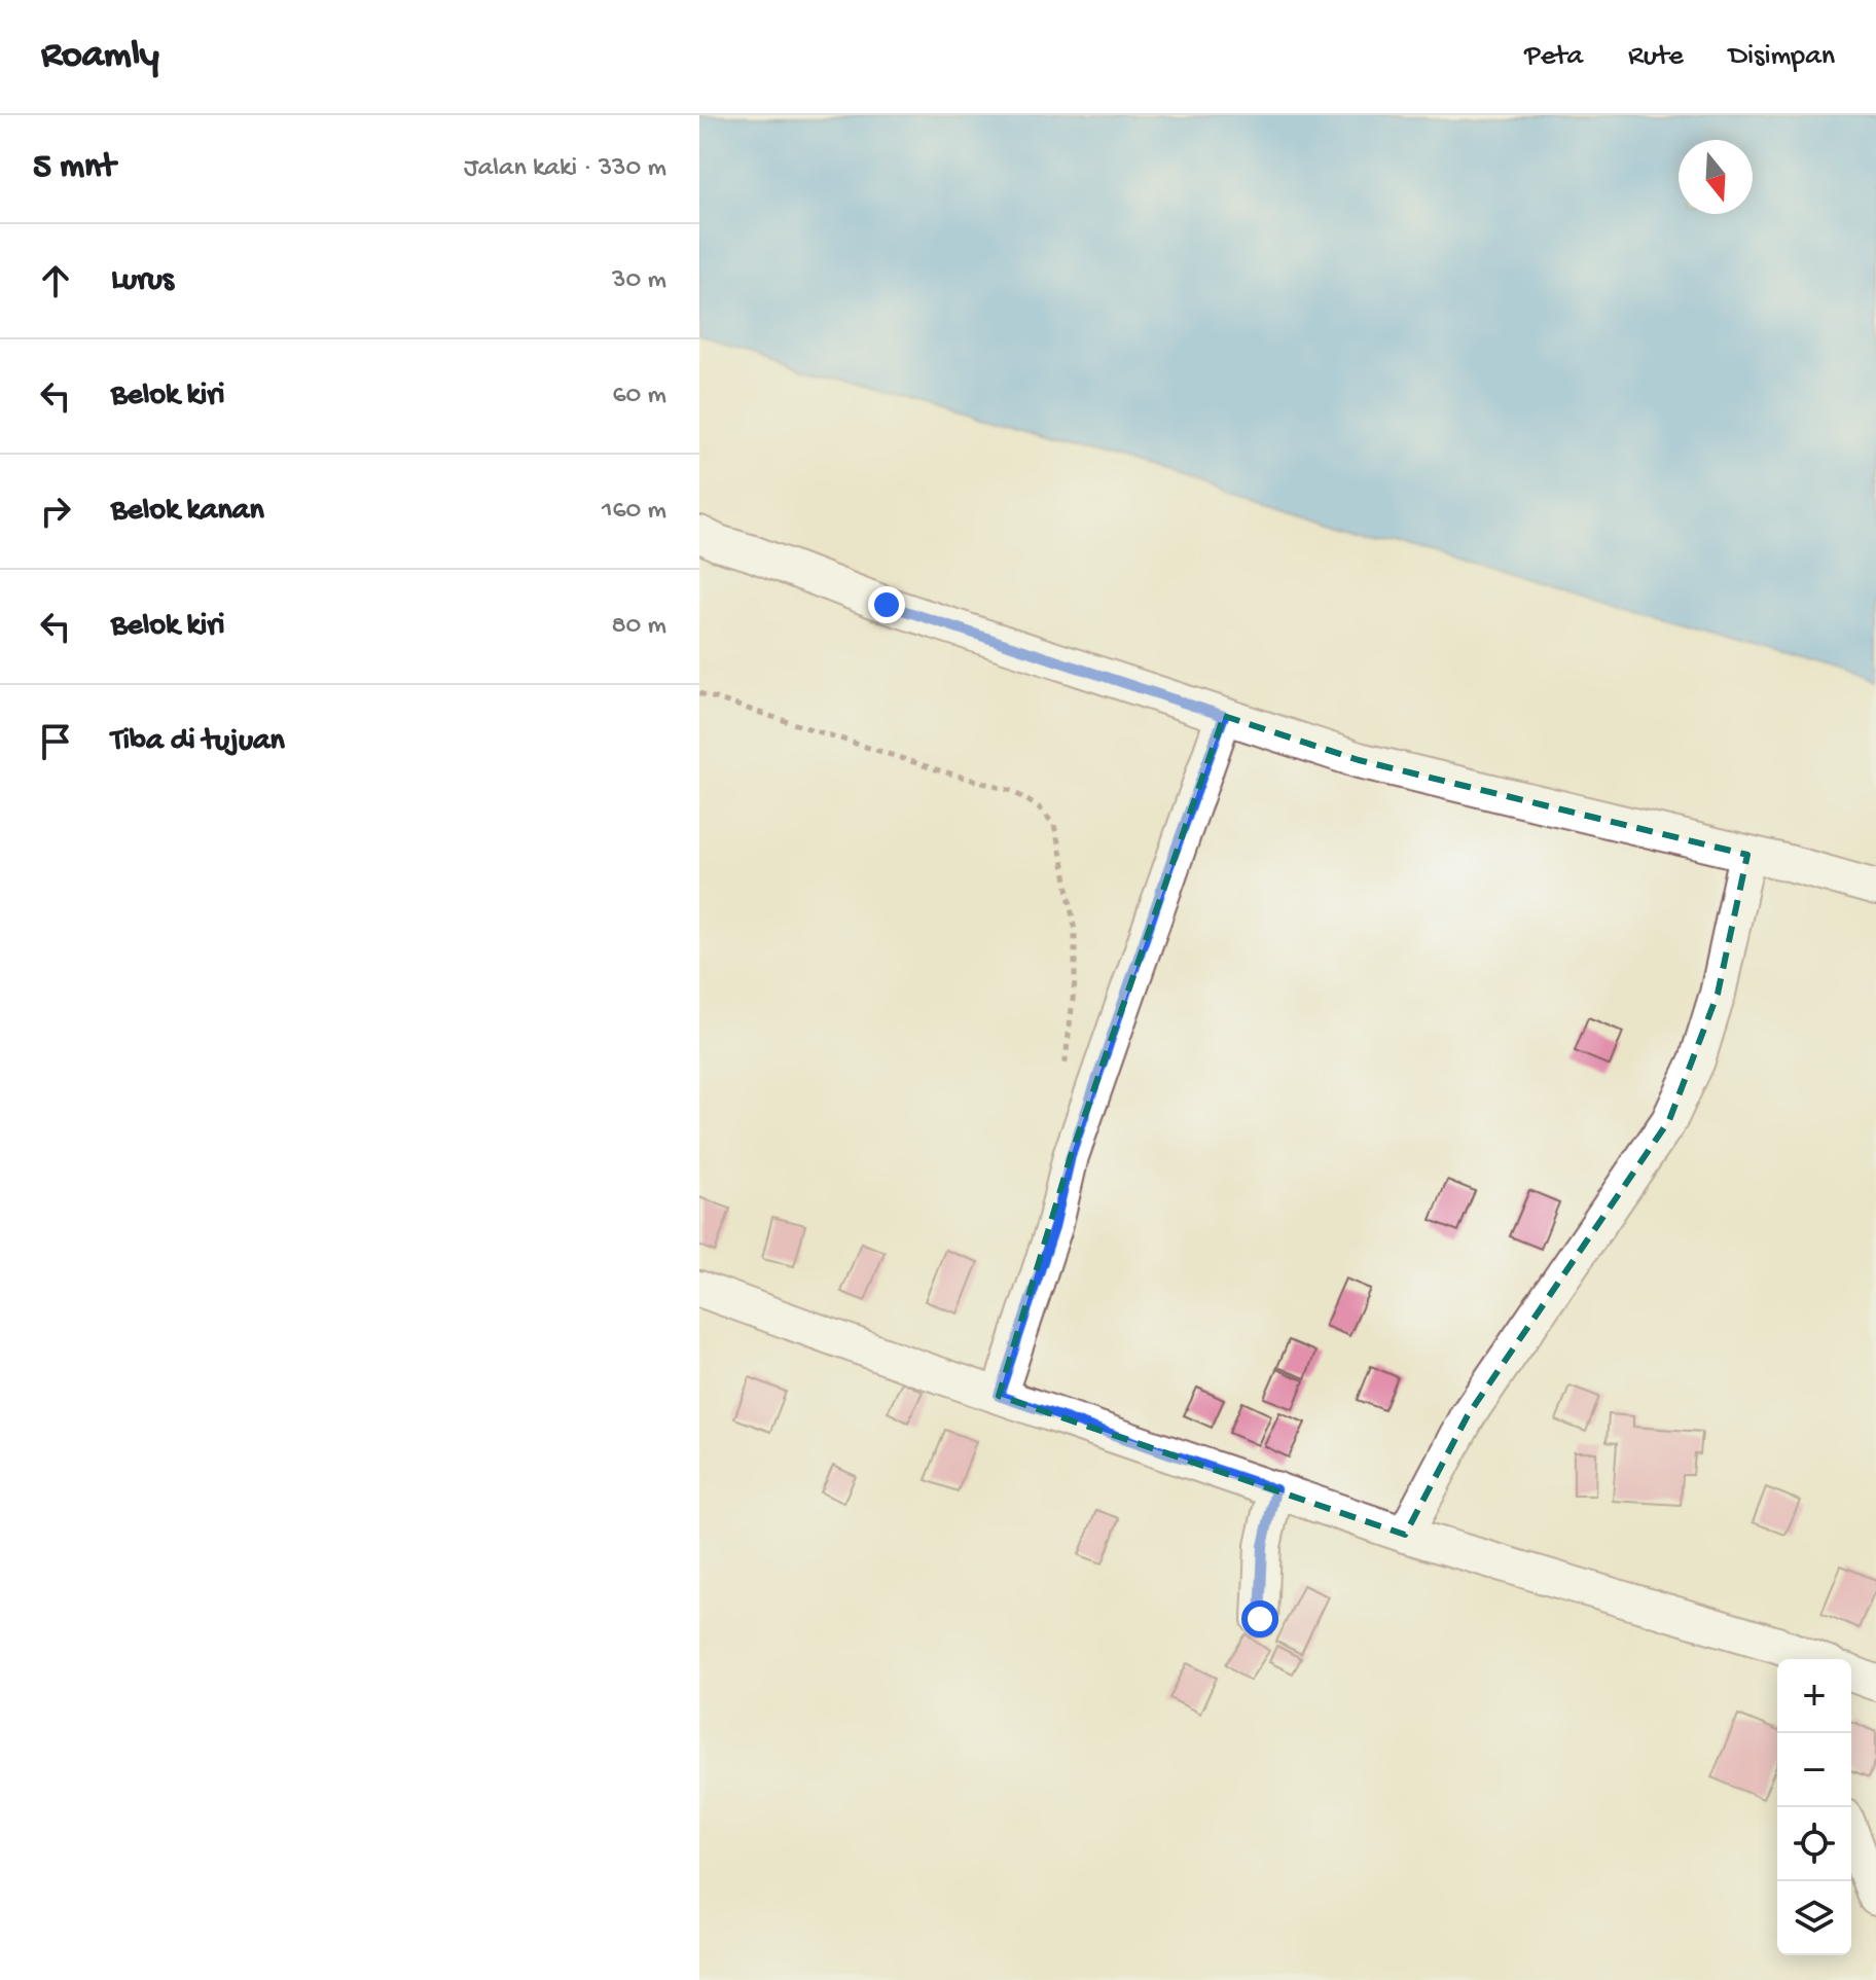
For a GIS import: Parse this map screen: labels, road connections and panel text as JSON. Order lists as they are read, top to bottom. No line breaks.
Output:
{"north":"bottom","page":{"header":"Roamly","nav":["Peta","Rute","Disimpan"],"heading":["5 mnt","Jalan kaki · 330 m"],"list":[["Lurus","30 m"],["Belok kiri","60 m"],["Belok kanan","160 m"],["Belok kiri","80 m"],"Tiba di tujuan"],"map_buttons":["+","−"]}}
